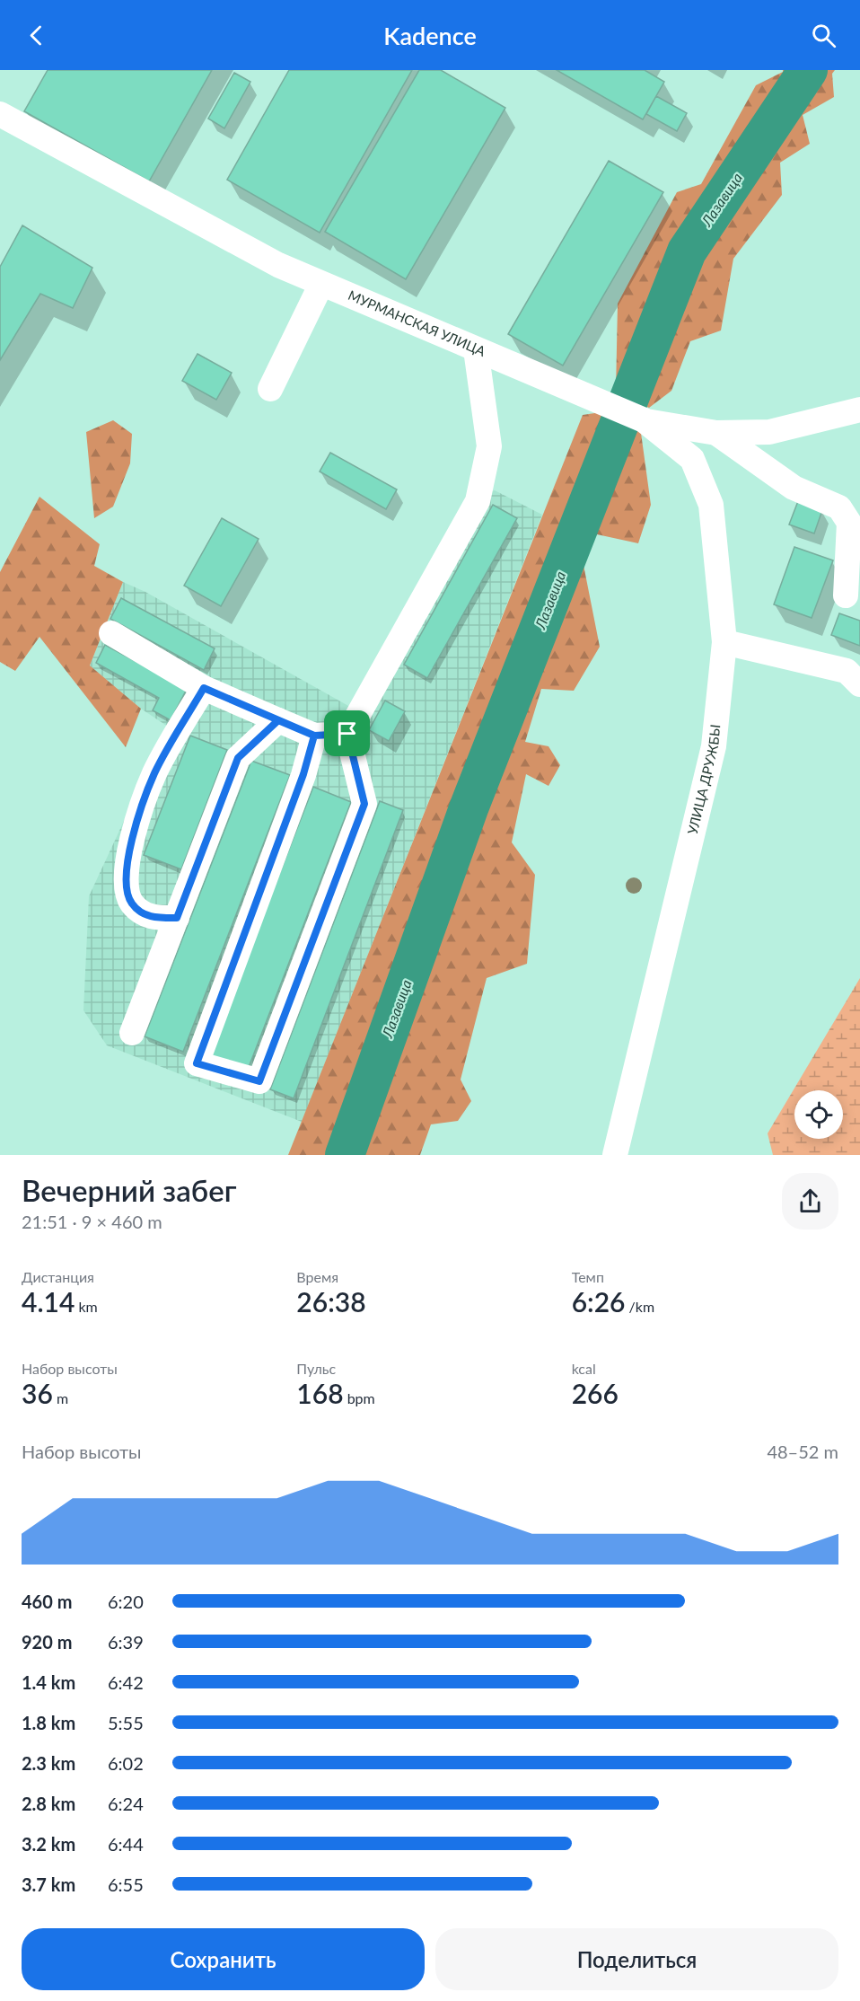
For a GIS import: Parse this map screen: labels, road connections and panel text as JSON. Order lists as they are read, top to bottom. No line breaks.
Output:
{"streets":{"street":["МУРМАНСКАЯ УЛИЦА","УЛИЦА ДРУЖБЫ"]},"crossings":[["МУРМАНСКАЯ УЛИЦА","УЛИЦА ДРУЖБЫ"]],"water":["Лазавица"],"page":{"header":"Kadence","heading":["Вечерний забег","21:51 · 9 × 460 m"],"stats":[["Дистанция","4.14 km"],["Время","26:38"],["Темп","6:26 /km"],["Набор высоты","36 m"],["Пульс","168 bpm"],["kcal","266"]],"chart":["Набор высоты","48–52 m"],"list":[{"name":"460 m","note":"6:20"},{"name":"920 m","note":"6:39"},{"name":"1.4 km","note":"6:42"},{"name":"1.8 km","note":"5:55"},{"name":"2.3 km","note":"6:02"},{"name":"2.8 km","note":"6:24"},{"name":"3.2 km","note":"6:44"},{"name":"3.7 km","note":"6:55"}],"buttons":["Сохранить","Поделиться"]}}
